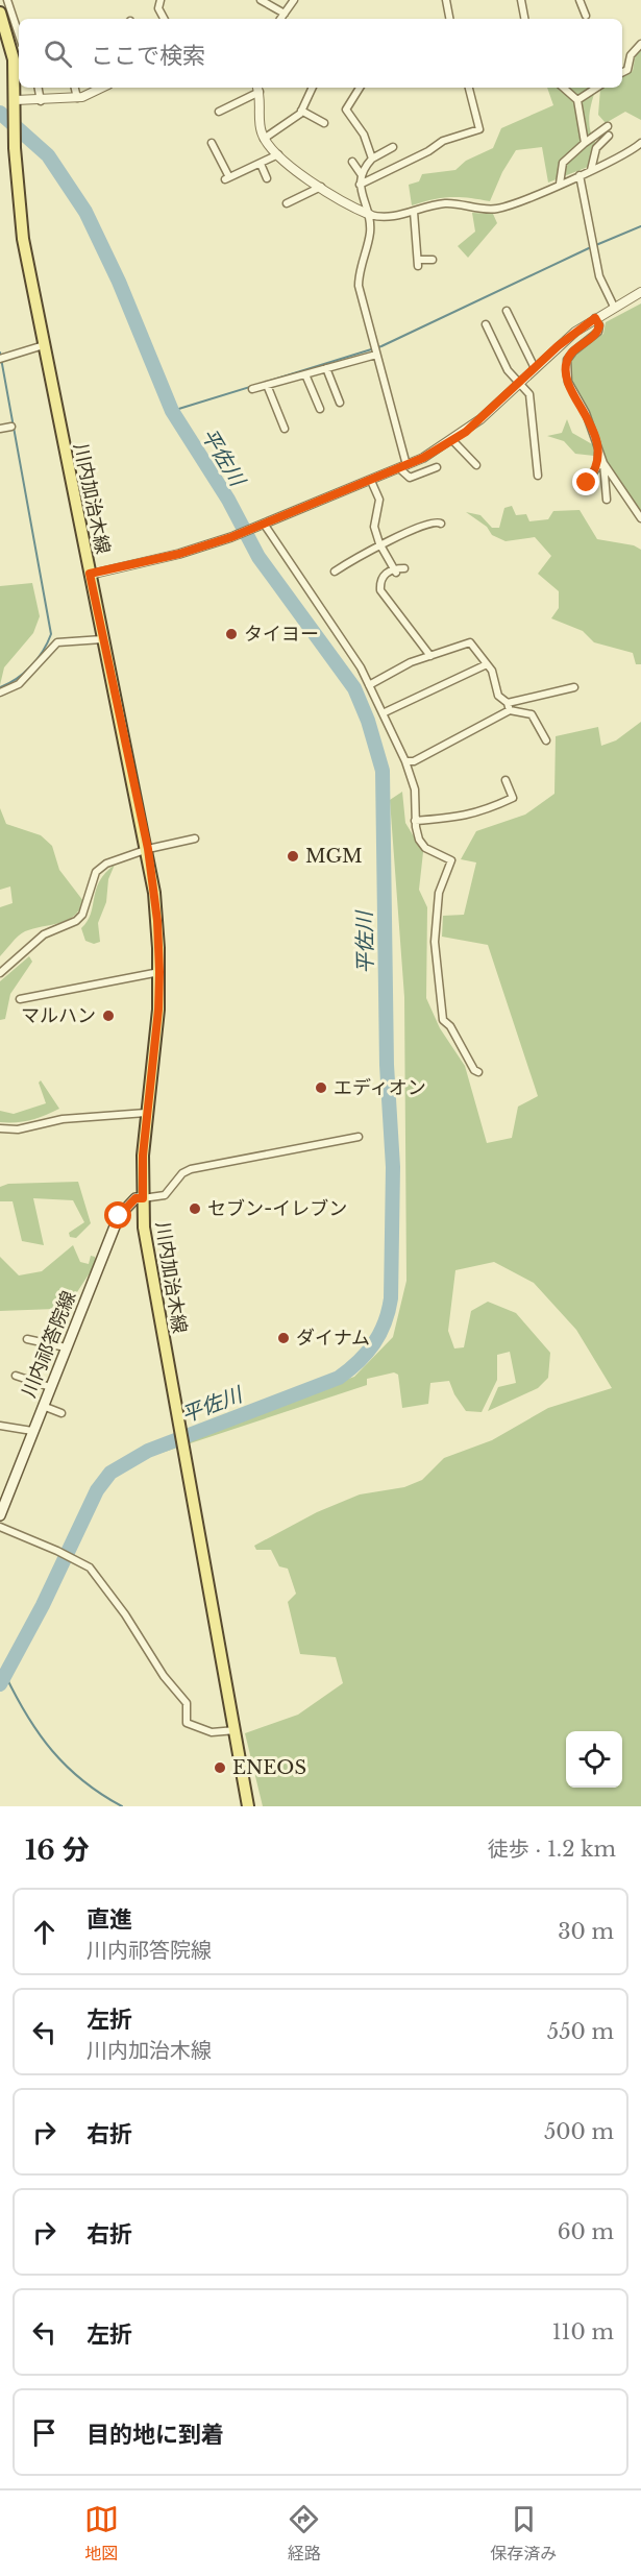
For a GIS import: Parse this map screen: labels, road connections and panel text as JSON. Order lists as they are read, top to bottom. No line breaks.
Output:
{"streets":{"main road":["川内加治木線","川内祁答院線"]},"crossings":[["川内加治木線","川内祁答院線"]],"water":["平佐川"],"places":["タイヨー","MGM","マルハン","エディオン","セブン-イレブン","ダイナム","ENEOS"],"page":{"search":"ここで検索","heading":["16 分","徒歩 · 1.2 km"],"list":[["直進","川内祁答院線","30 m"],["左折","川内加治木線","550 m"],["右折","500 m"],["右折","60 m"],["左折","110 m"],"目的地に到着"],"nav":["地図","経路","保存済み"]}}
